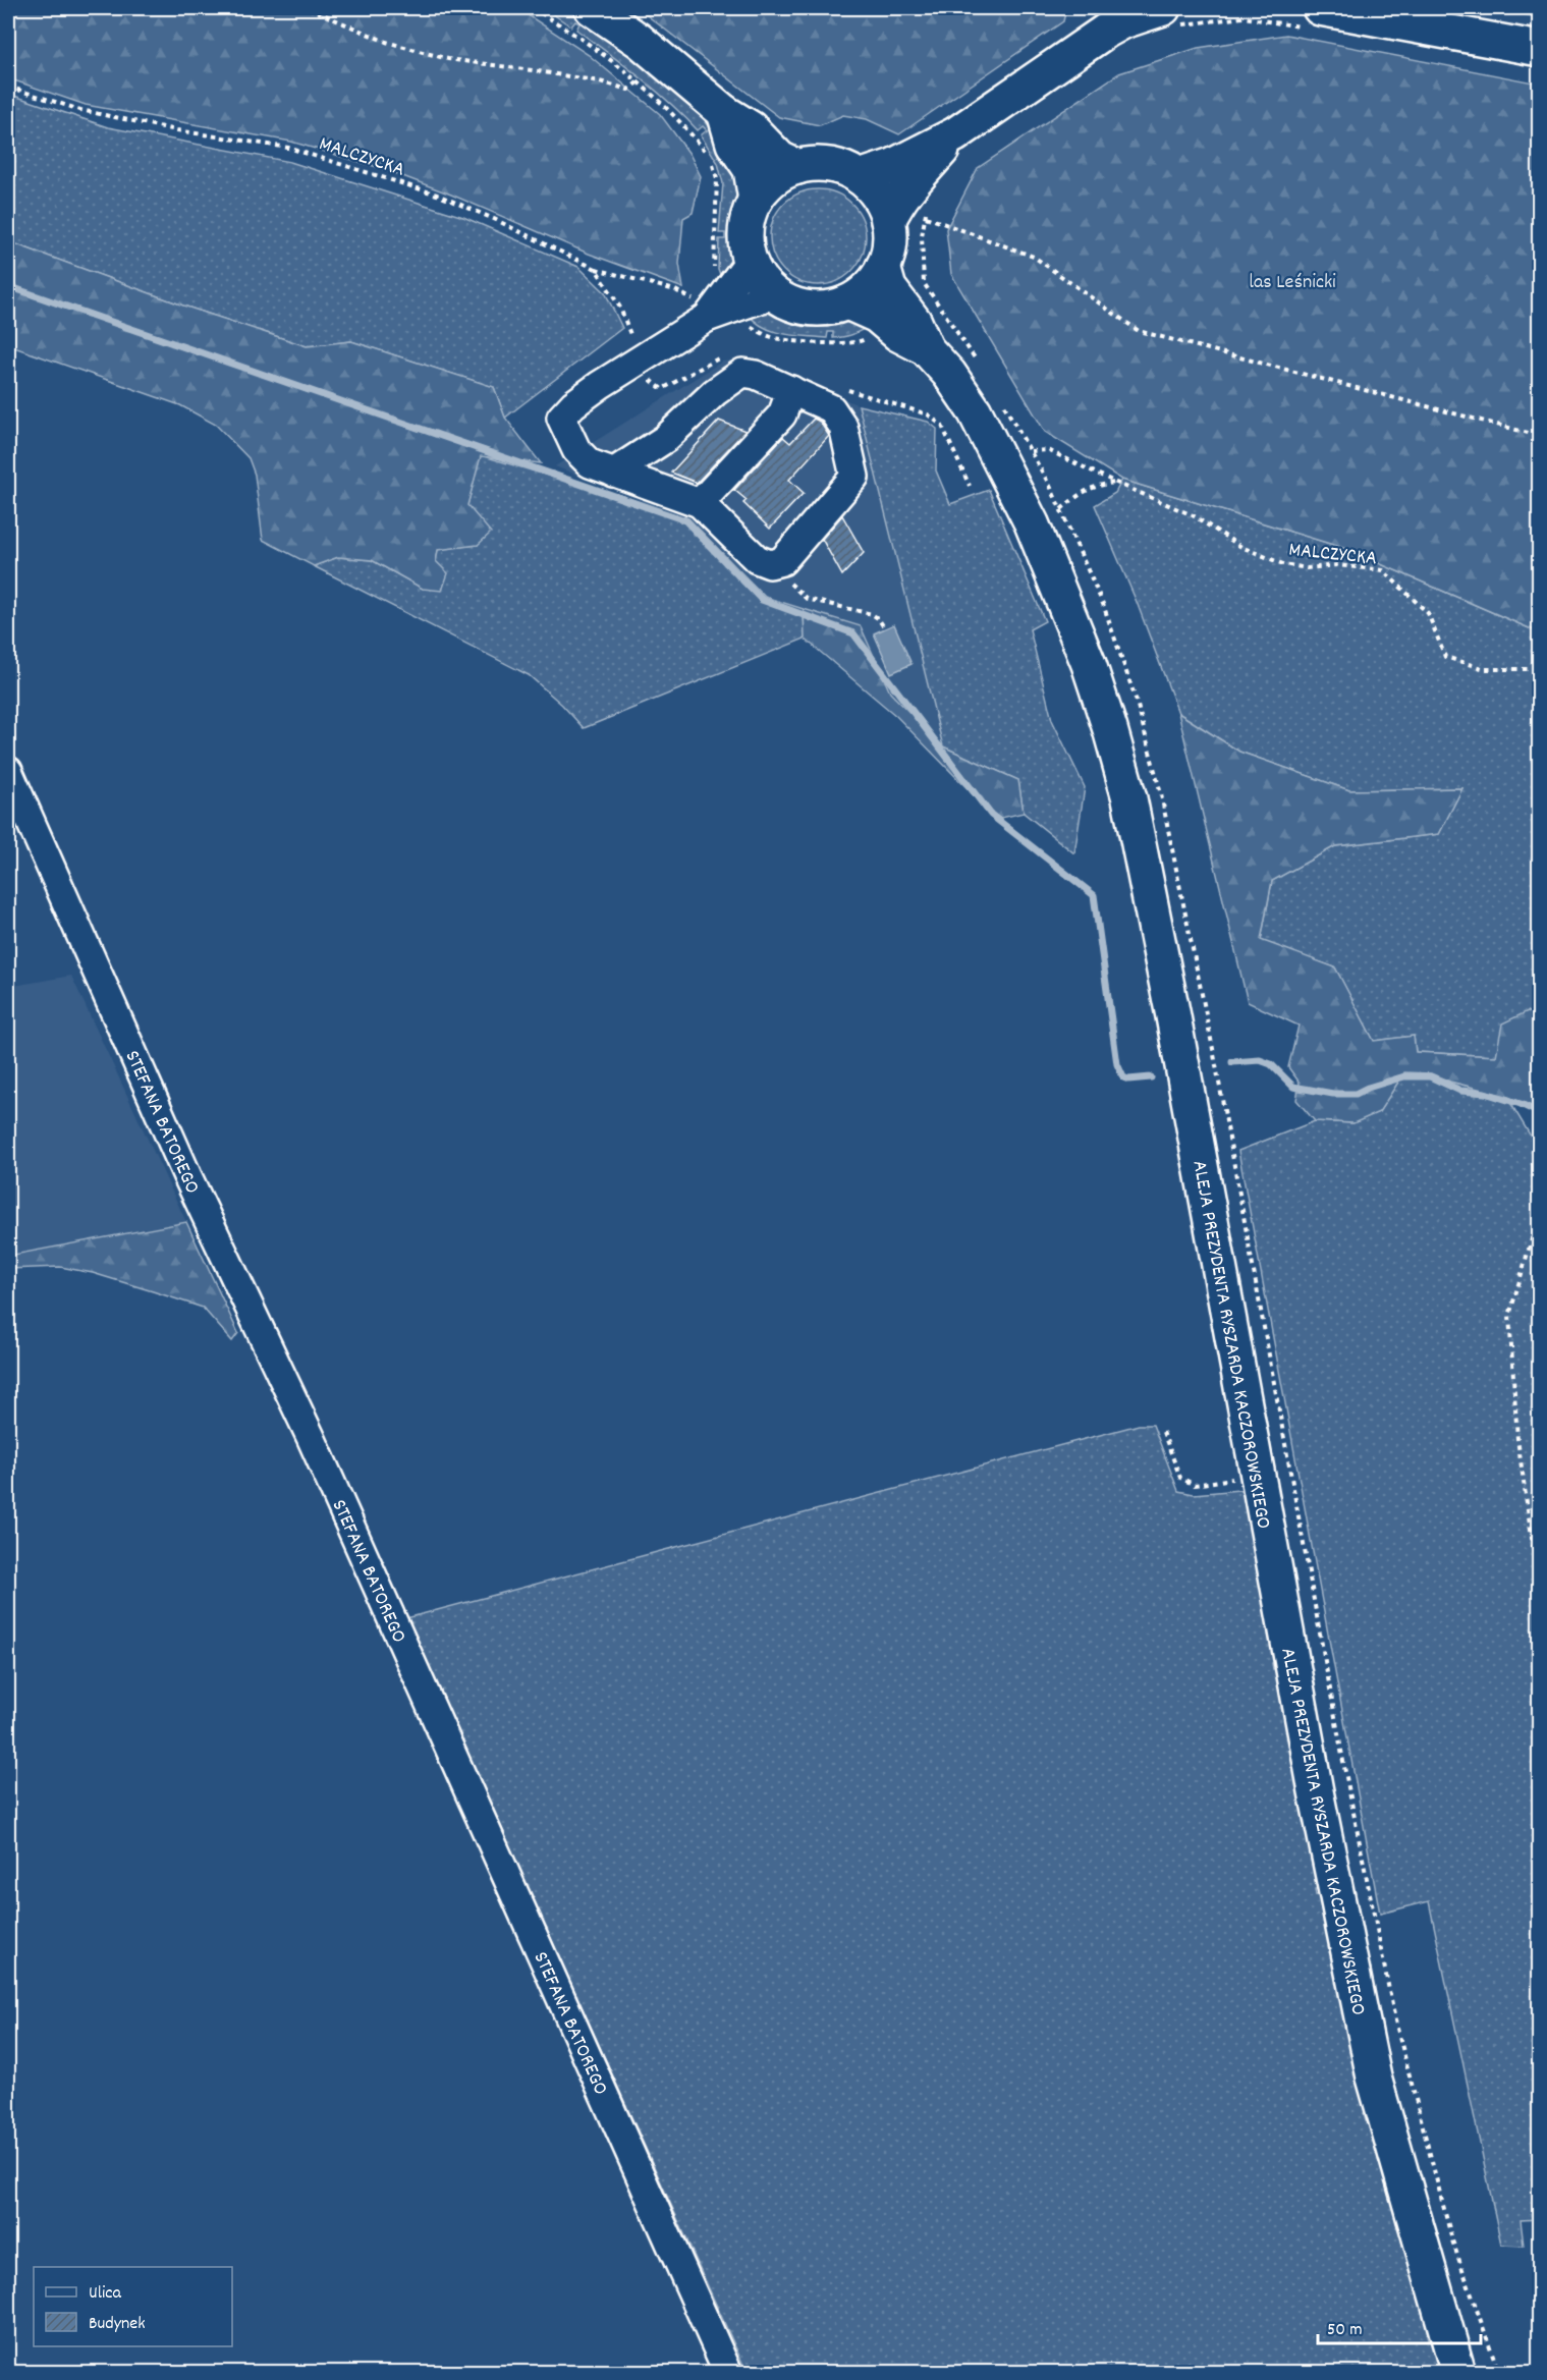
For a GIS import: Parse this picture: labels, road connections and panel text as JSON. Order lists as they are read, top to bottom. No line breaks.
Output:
{"streets":{"main road":["ALEJA PREZYDENTA RYSZARDA KACZOROWSKIEGO"],"street":["STEFANA BATOREGO"],"path":["MALCZYCKA"]},"parks":["las Leśnicki"],"legend":["Ulica","Budynek"],"scale_bar":"50 m"}
